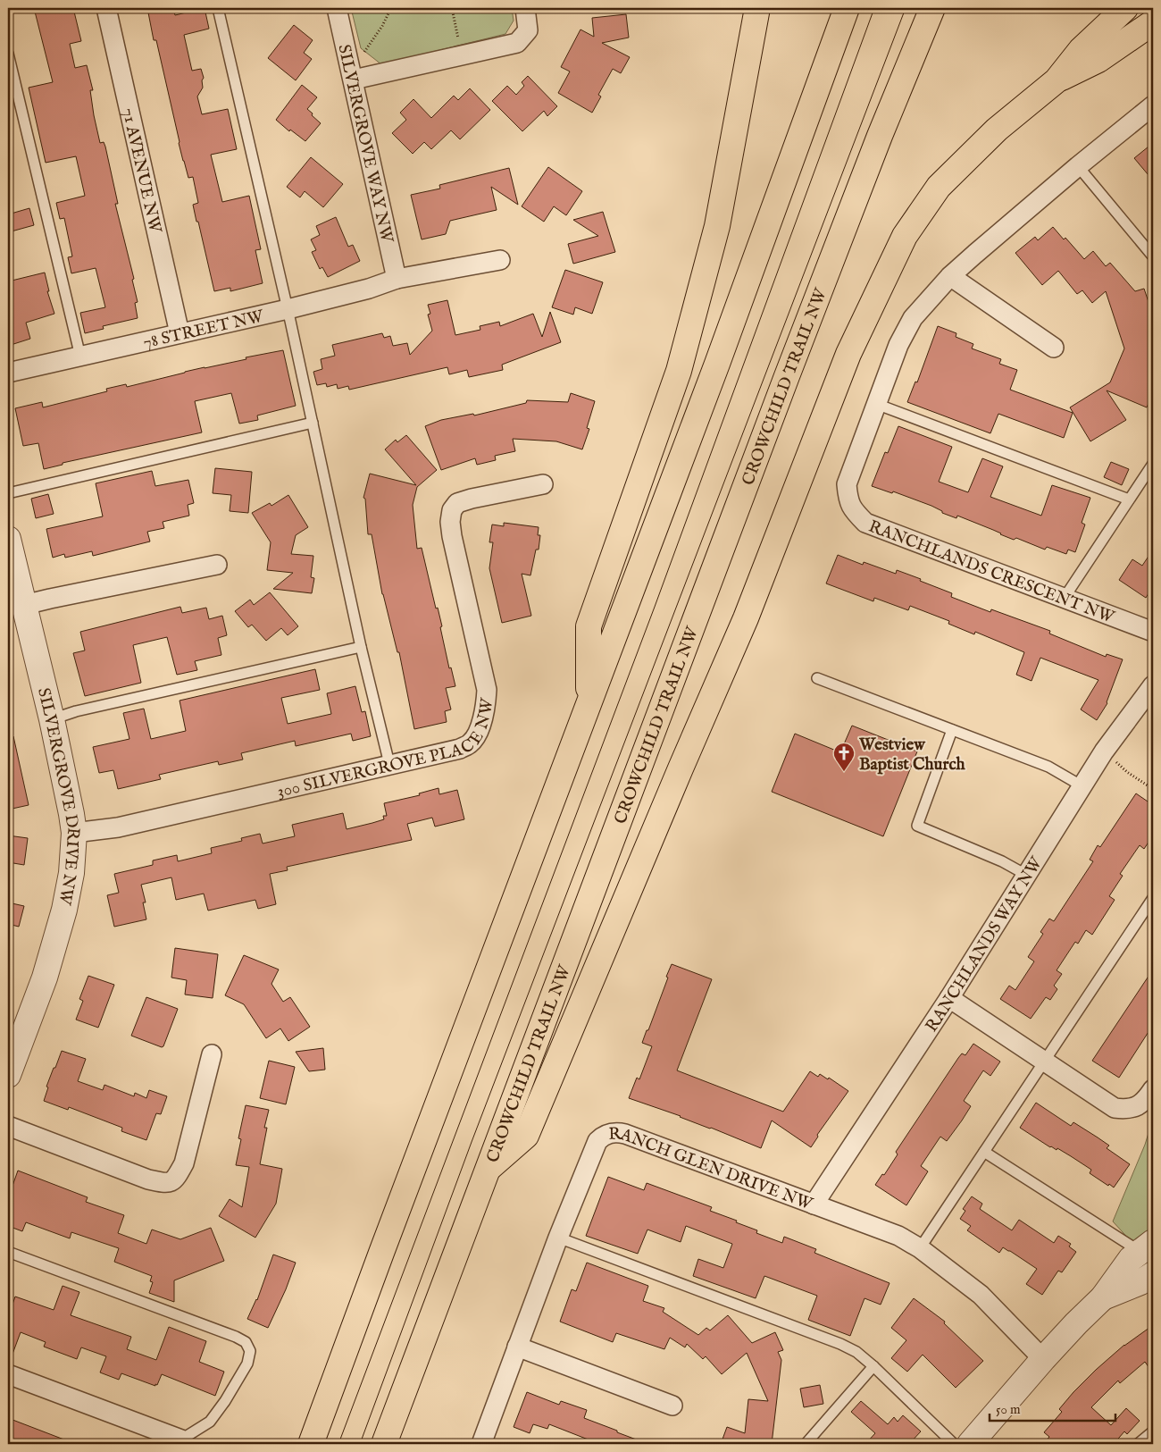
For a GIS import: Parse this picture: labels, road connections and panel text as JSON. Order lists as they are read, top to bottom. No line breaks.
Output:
{"streets":{"highway":["CROWCHILD TRAIL NW"],"street":["SILVERGROVE WAY NW","71 AVENUE NW","78 STREET NW","RANCHLANDS CRESCENT NW","300 SILVERGROVE PLACE NW","SILVERGROVE DRIVE NW","RANCHLANDS WAY NW","RANCH GLEN DRIVE NW"]},"crossings":[["SILVERGROVE WAY NW","78 STREET NW"],["71 AVENUE NW","78 STREET NW"],["300 SILVERGROVE PLACE NW","SILVERGROVE DRIVE NW"],["RANCHLANDS WAY NW","RANCH GLEN DRIVE NW"]],"places":{"church":["Westview Baptist Church"]},"scale_bar":"50 m"}
